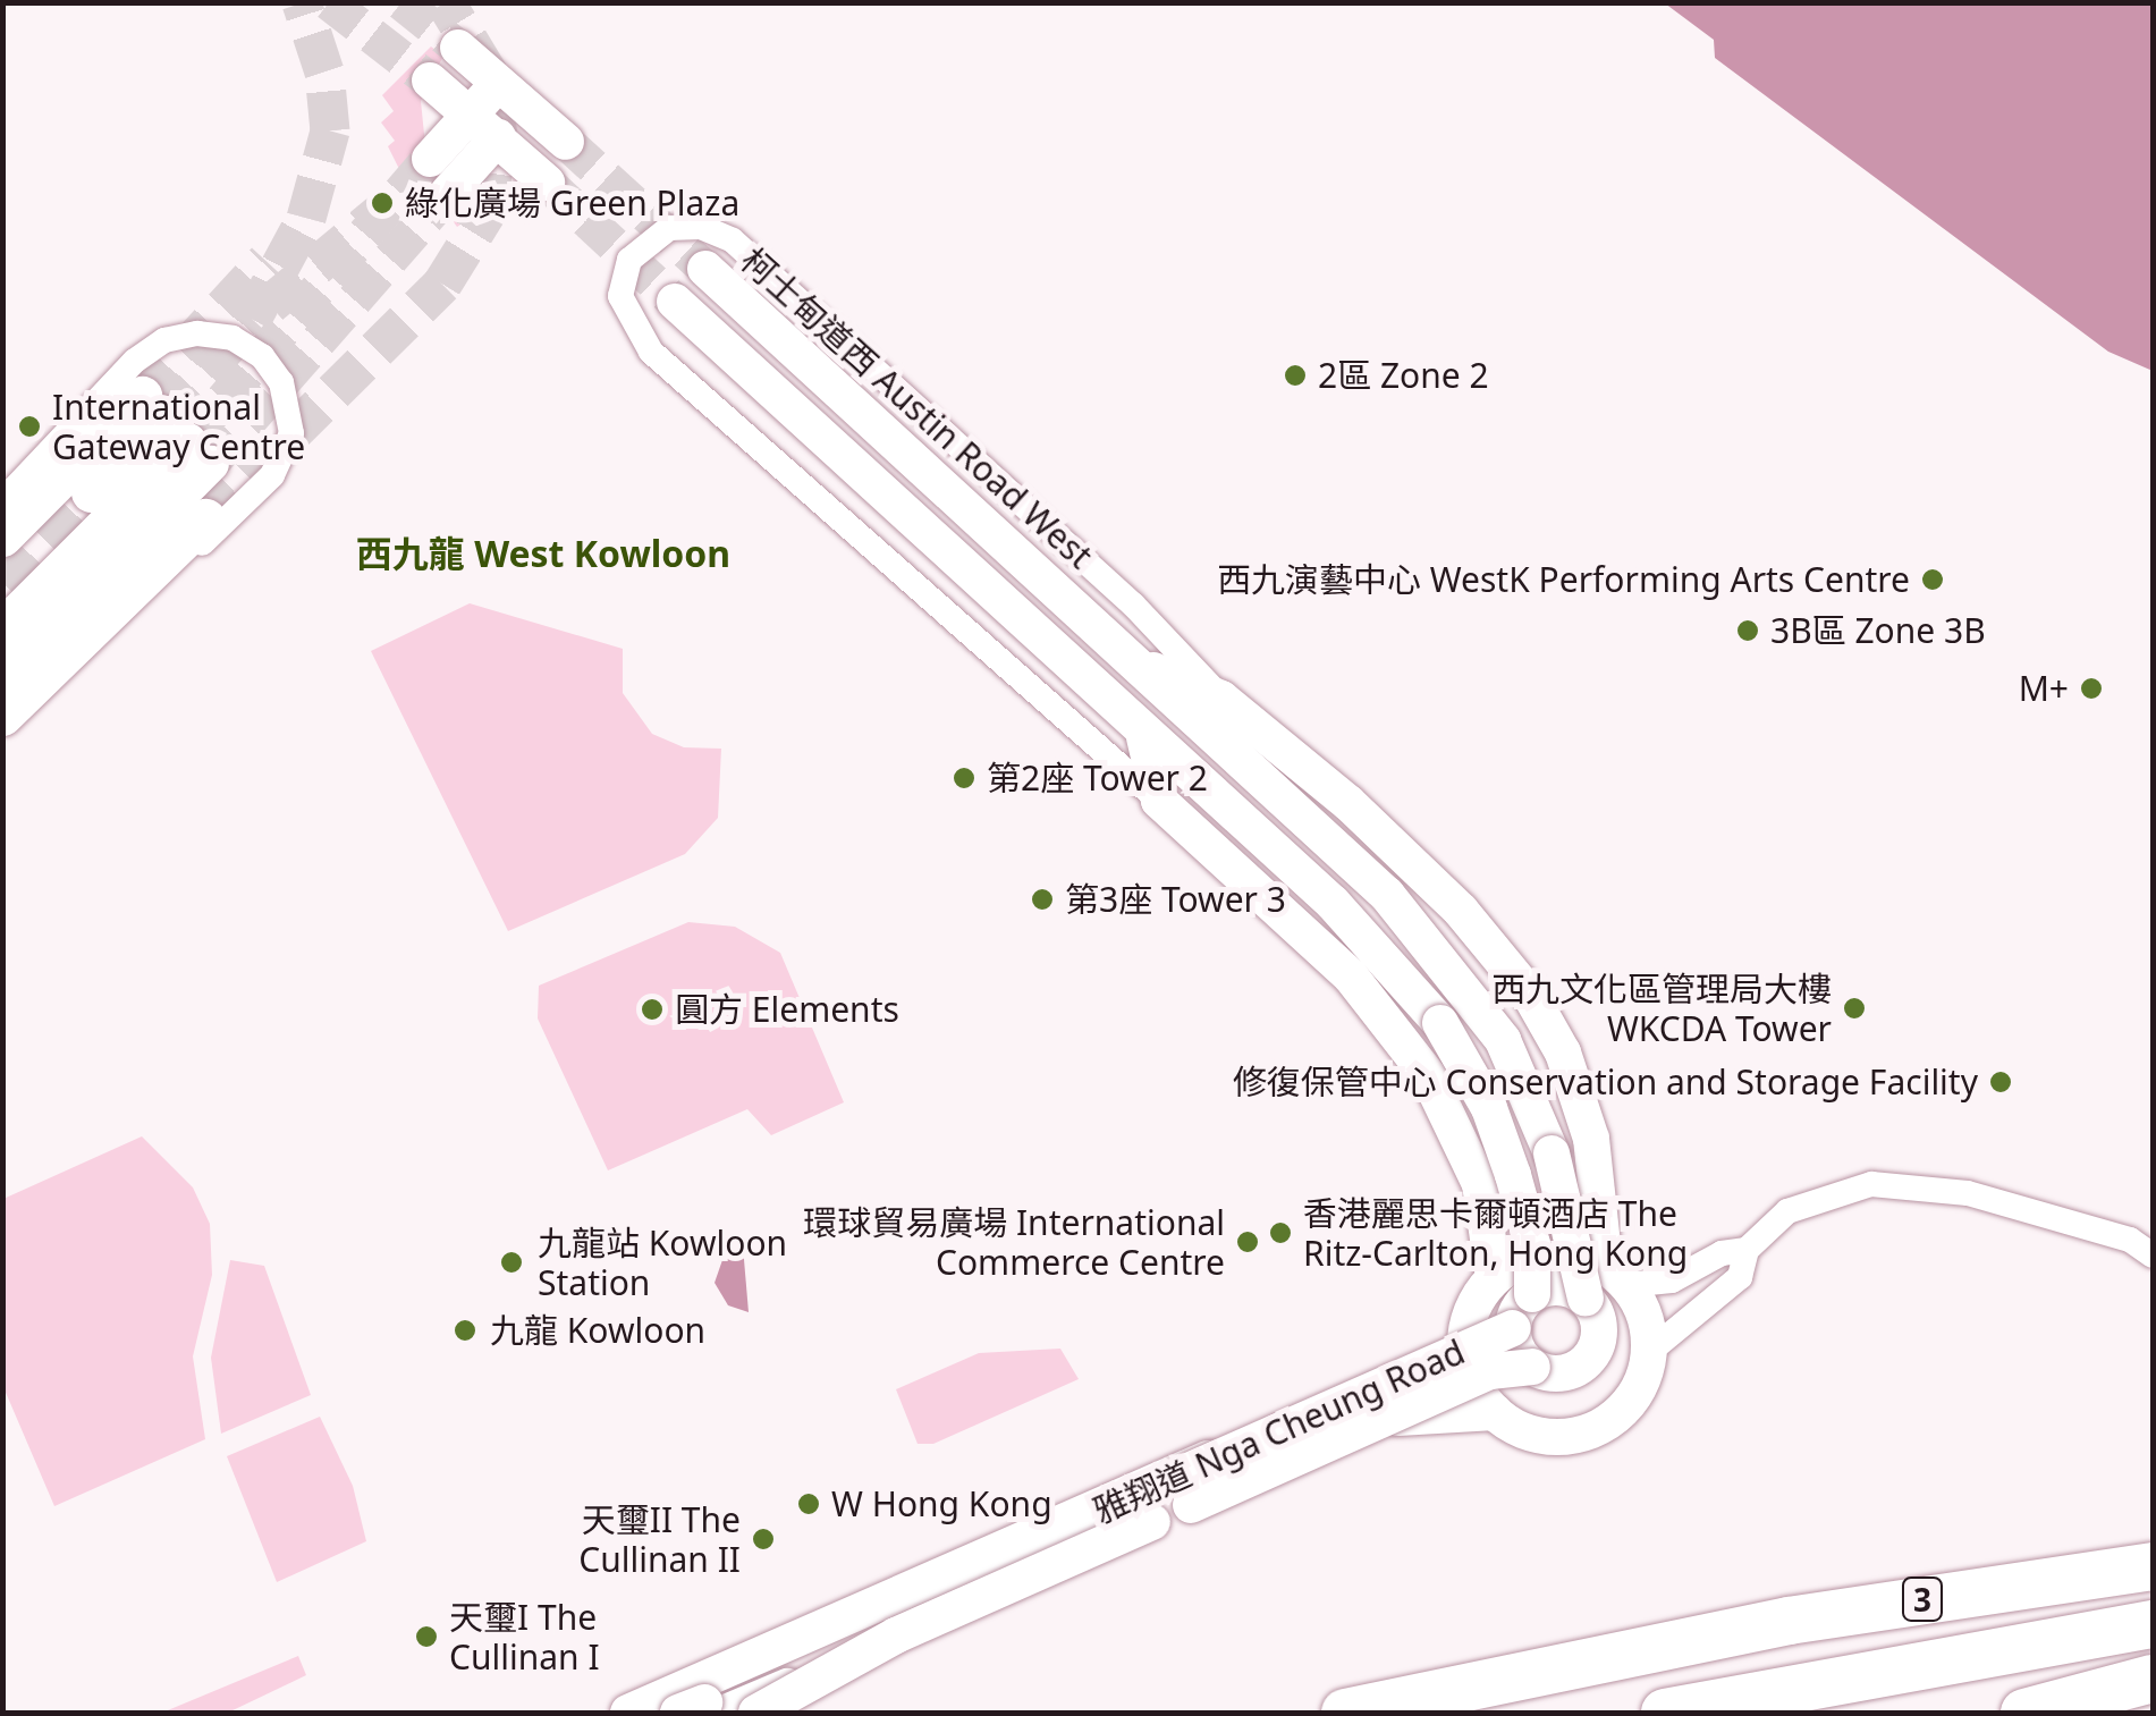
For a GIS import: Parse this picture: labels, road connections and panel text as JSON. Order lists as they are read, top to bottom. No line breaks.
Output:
{"streets":{"highway":["3"],"main road":["柯士甸道西 Austin Road West","雅翔道 Nga Cheung Road"]},"crossings":[["柯士甸道西 Austin Road West","雅翔道 Nga Cheung Road"]],"districts":["西九龍 West Kowloon"],"places":["綠化廣場 Green Plaza","2區 Zone 2","International Gateway Centre","西九演藝中心 WestK Performing Arts Centre","3B區 Zone 3B","M+","第2座 Tower 2","第3座 Tower 3","西九文化區管理局大樓 WKCDA Tower","圓方 Elements","修復保管中心 Conservation and Storage Facility","香港麗思卡爾頓酒店 The Ritz-Carlton, Hong Kong","環球貿易廣場 International Commerce Centre","九龍站 Kowloon Station","九龍 Kowloon","W Hong Kong","天璽II The Cullinan II","天璽I The Cullinan I"]}
